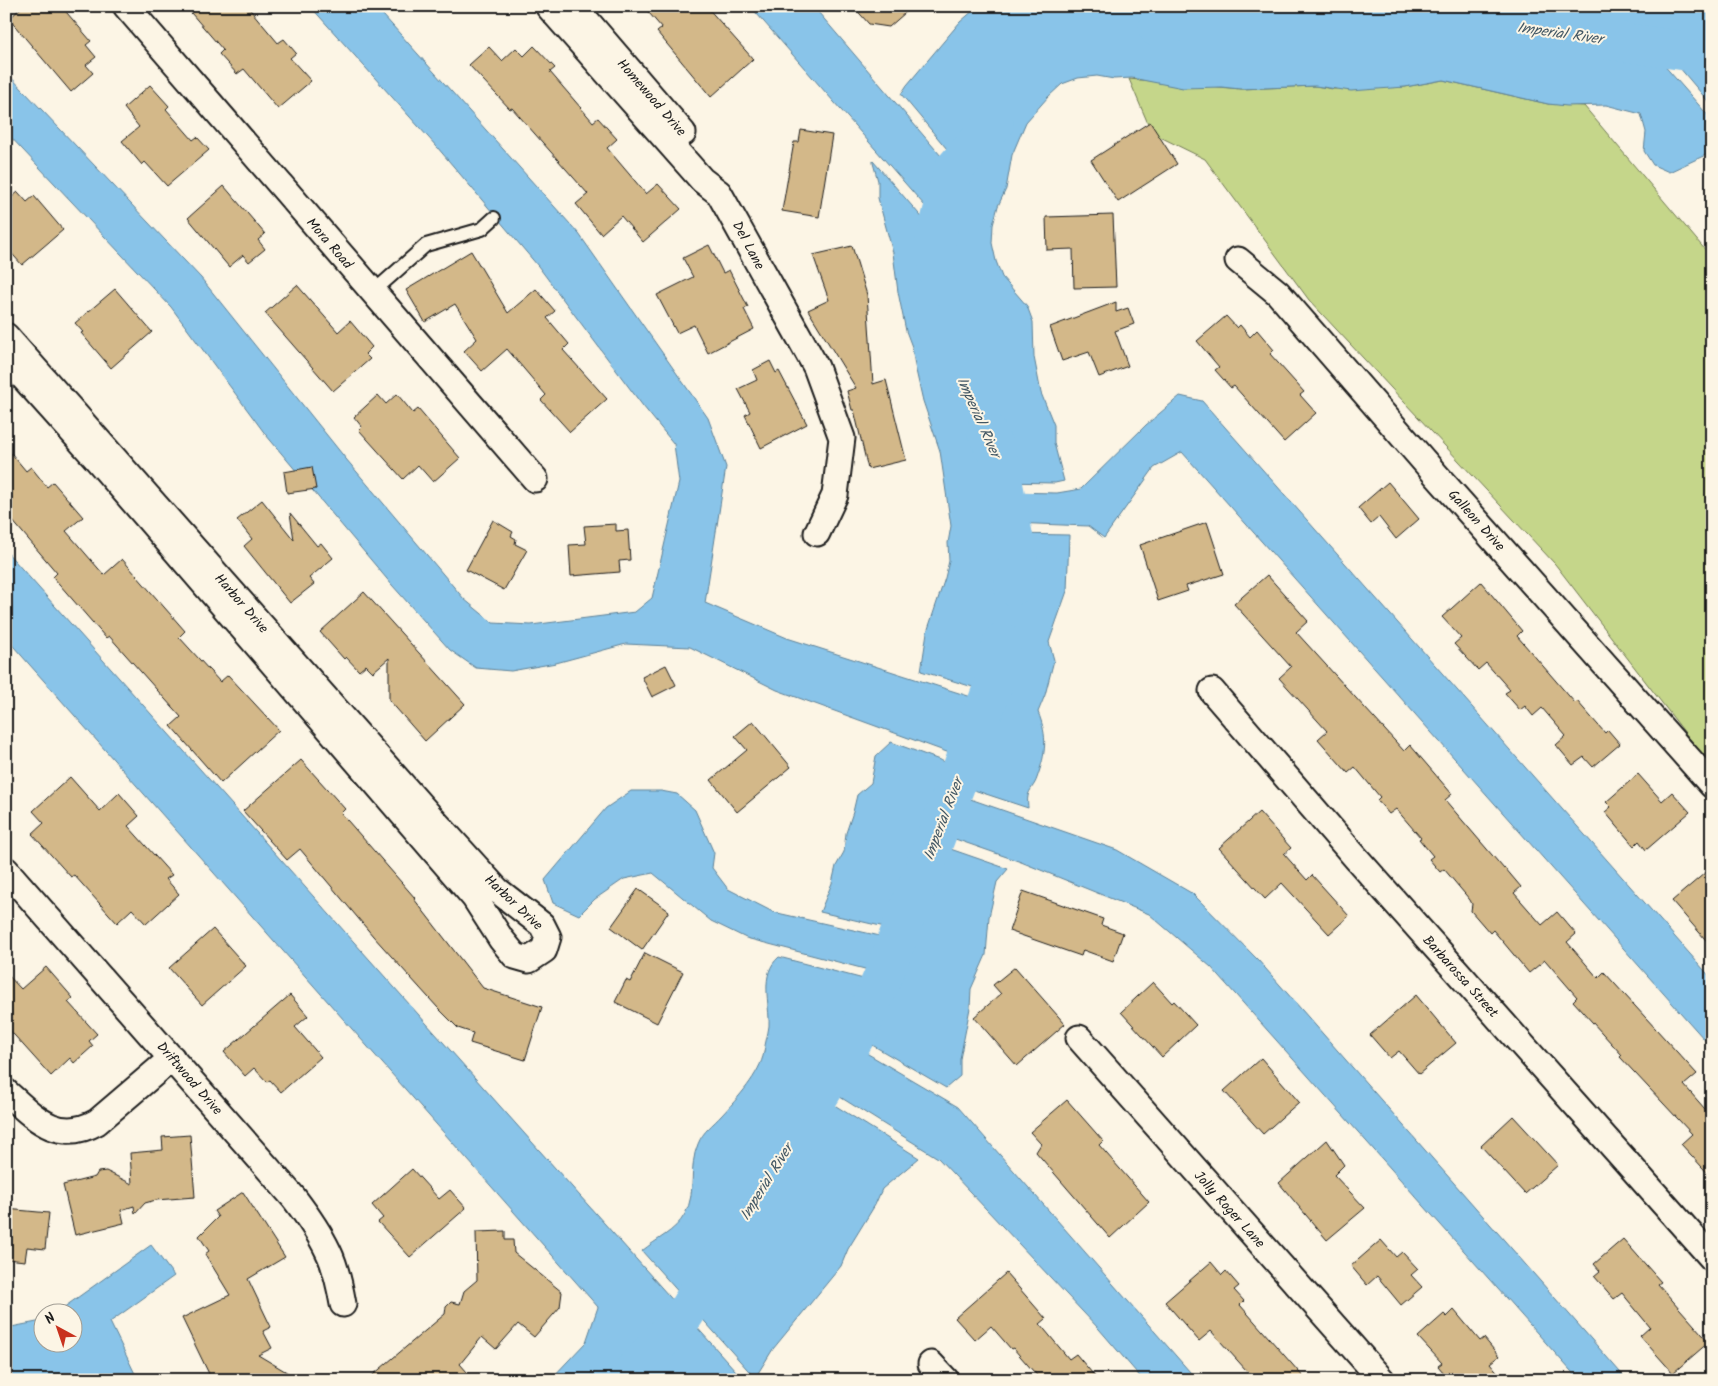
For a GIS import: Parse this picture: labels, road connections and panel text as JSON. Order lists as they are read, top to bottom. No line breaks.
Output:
{"streets":{"street":["Homewood Drive","Mora Road","Del Lane","Galleon Drive","Harbor Drive","Barbarossa Street","Driftwood Drive","Jolly Roger Lane"]},"crossings":[["Homewood Drive","Del Lane"]],"water":["Imperial River"],"north":"top left"}
